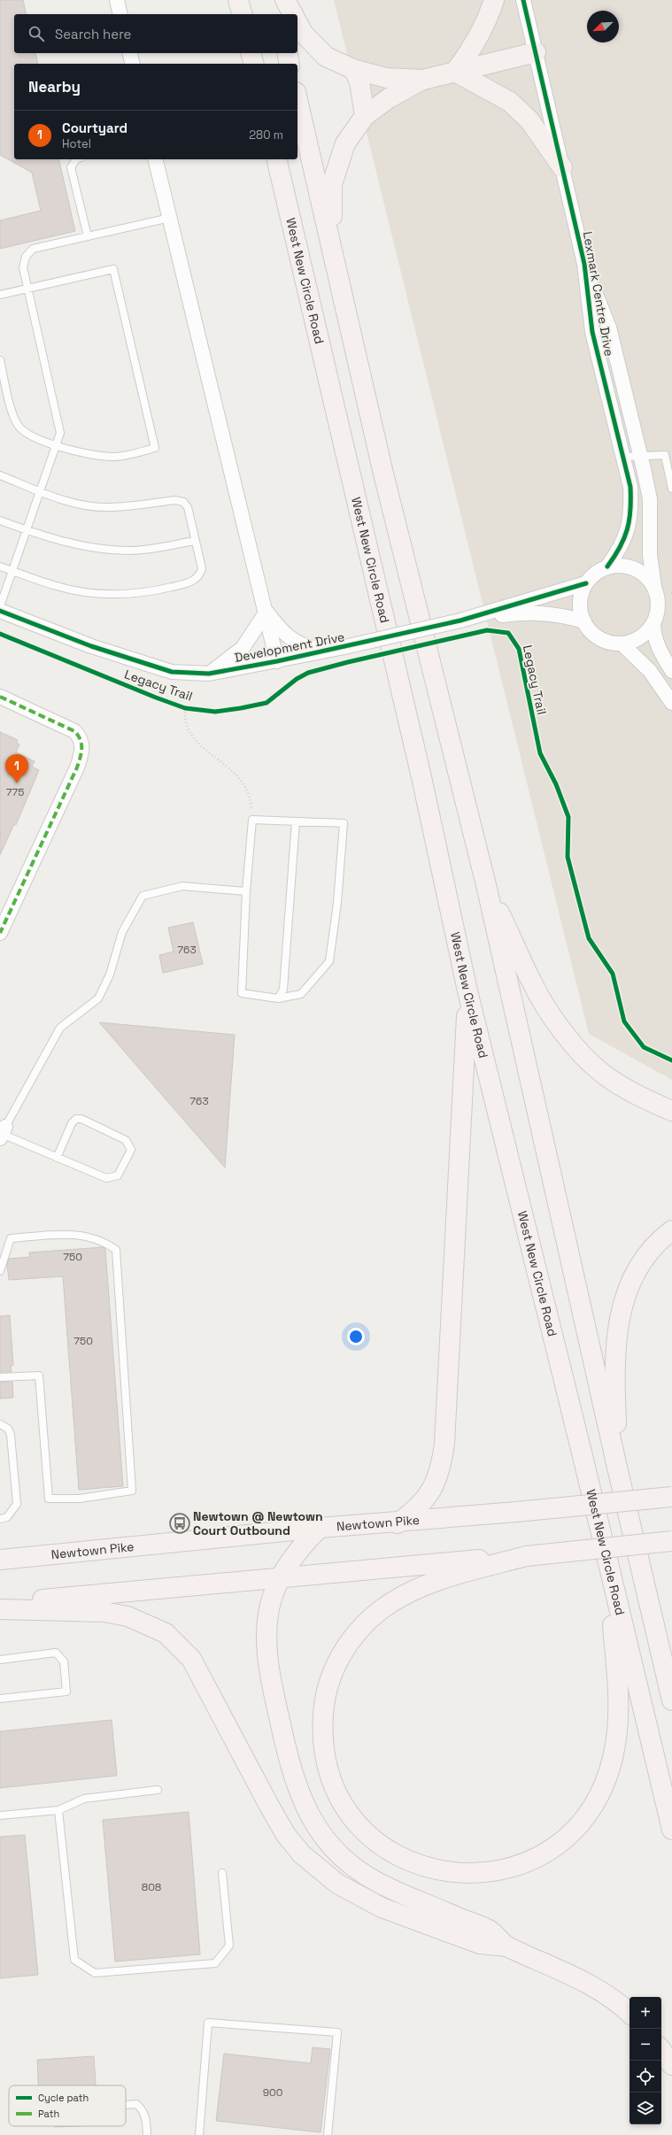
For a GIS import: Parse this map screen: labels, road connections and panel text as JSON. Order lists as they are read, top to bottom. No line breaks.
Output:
{"streets":{"highway":["West New Circle Road","Newtown Pike"],"street":["Lexmark Centre Drive","Development Drive"],"cycle path":["Legacy Trail"]},"crossings":[["Lexmark Centre Drive","Development Drive"]],"places":{"bus stop":["Newtown @ Newtown Court Outbound"]},"house_numbers":["775","763","763","750","750","808","900"],"legend":["Cycle path","Path"],"north":"bottom left","page":{"search":"Search here","heading":"Nearby","list":[{"mark":"1","name":"Courtyard","note":"Hotel","value":"280 m"}],"pins":"1","map_buttons":["+","−"]}}
